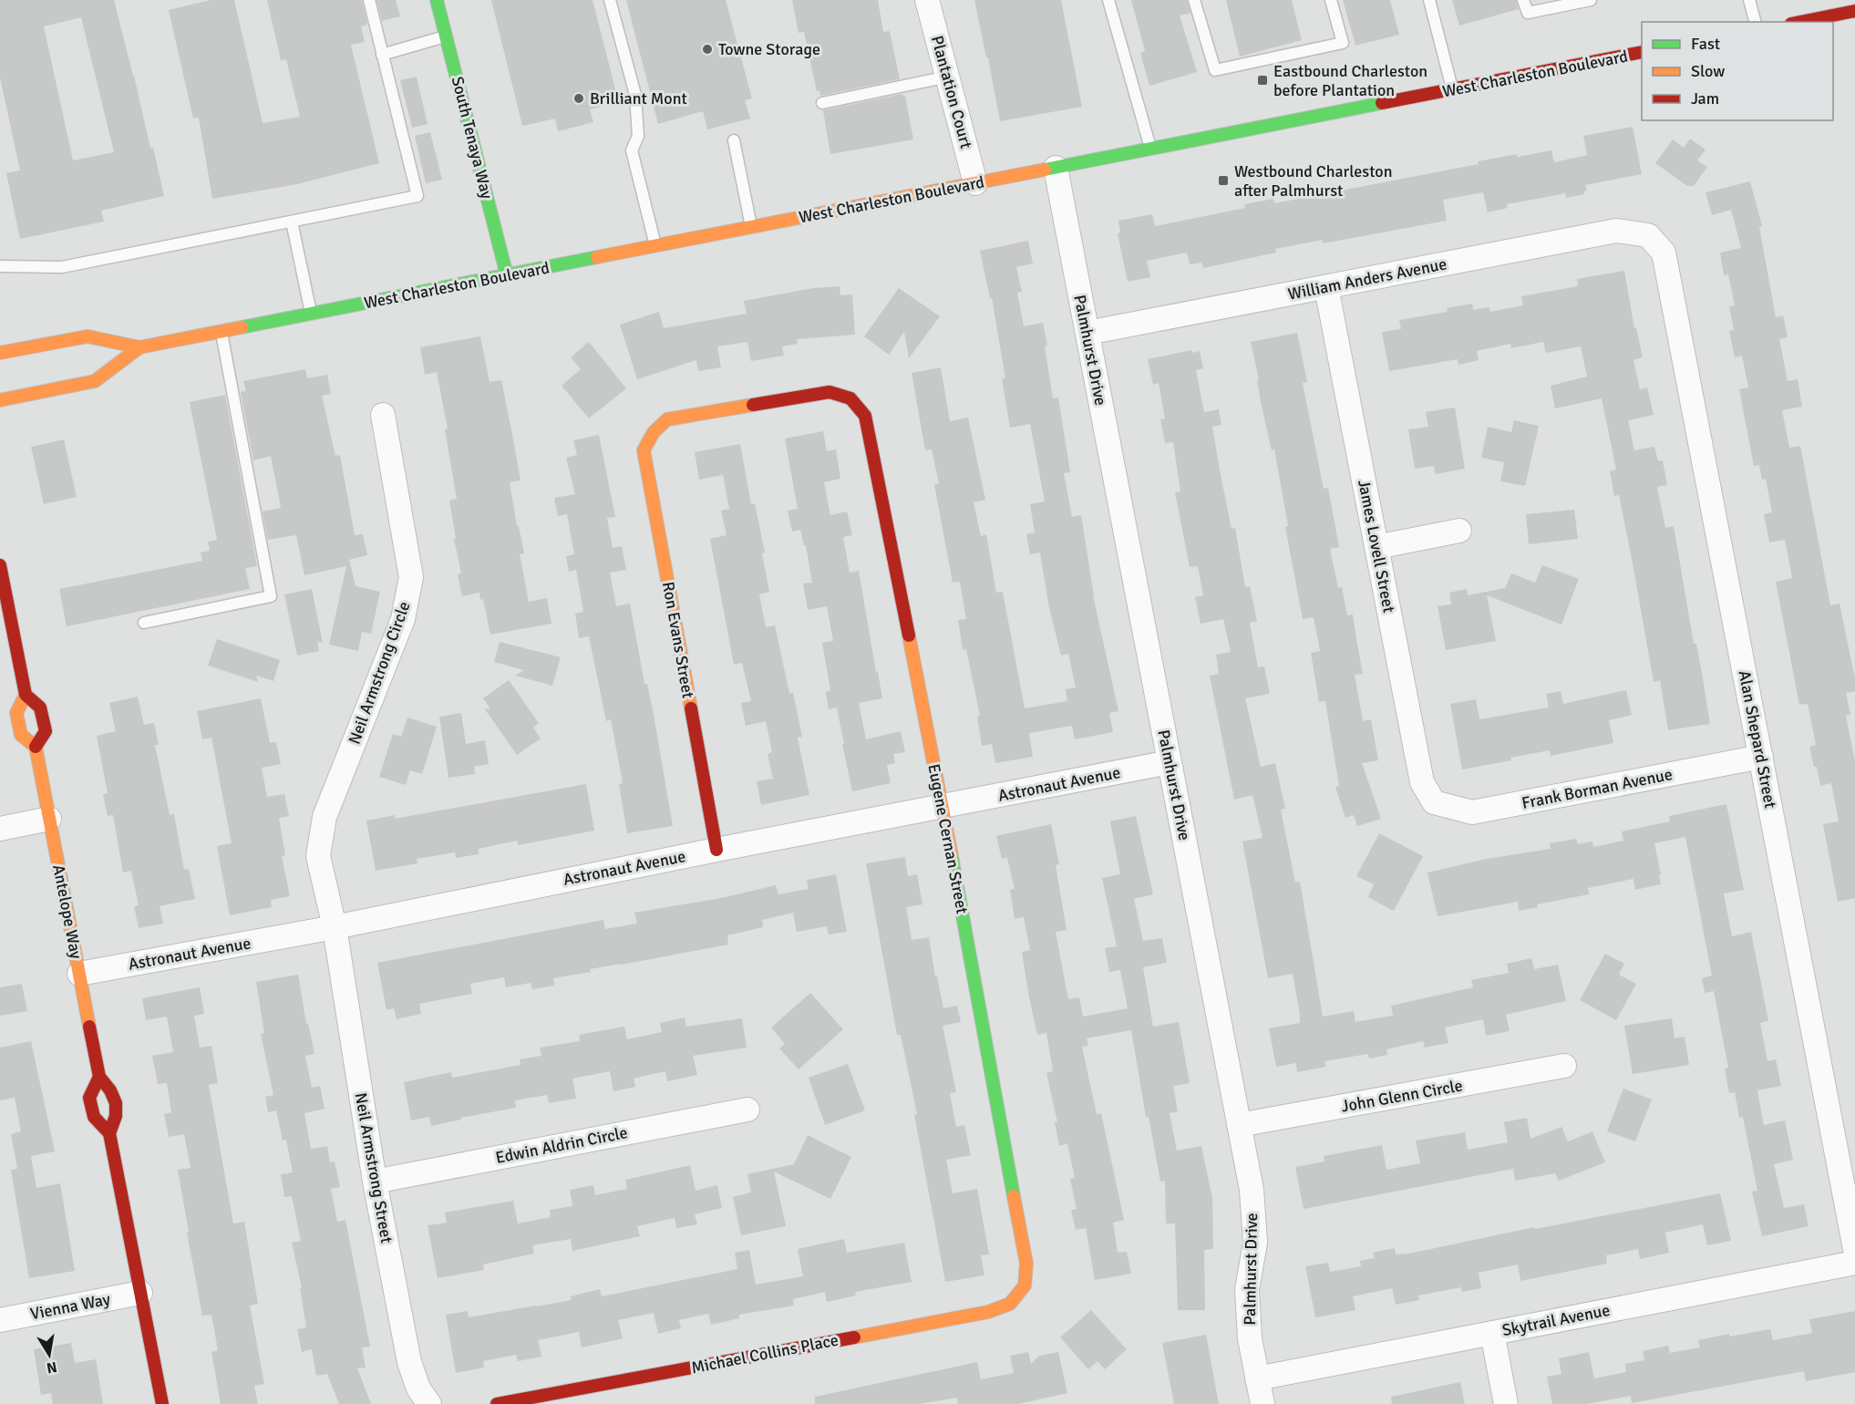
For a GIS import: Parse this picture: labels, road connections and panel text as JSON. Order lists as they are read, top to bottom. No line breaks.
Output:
{"streets":{"street":["West Charleston Boulevard","Plantation Court","South Tenaya Way","William Anders Avenue","Palmhurst Drive","James Lovell Street","Ron Evans Street","Neil Armstrong Circle","Alan Shepard Street","Astronaut Avenue","Frank Borman Avenue","Eugene Cernan Street","Antelope Way","John Glenn Circle","Edwin Aldrin Circle","Neil Armstrong Street","Vienna Way","Skytrail Avenue","Michael Collins Place"]},"crossings":[["West Charleston Boulevard","Plantation Court"],["West Charleston Boulevard","South Tenaya Way"],["West Charleston Boulevard","Palmhurst Drive"],["William Anders Avenue","Palmhurst Drive"],["William Anders Avenue","James Lovell Street"],["William Anders Avenue","Alan Shepard Street"],["Palmhurst Drive","Astronaut Avenue"],["Palmhurst Drive","John Glenn Circle"],["Palmhurst Drive","Skytrail Avenue"],["James Lovell Street","Frank Borman Avenue"],["Ron Evans Street","Astronaut Avenue"],["Ron Evans Street","Eugene Cernan Street"],["Neil Armstrong Circle","Astronaut Avenue"],["Neil Armstrong Circle","Neil Armstrong Street"],["Alan Shepard Street","Frank Borman Avenue"],["Astronaut Avenue","Eugene Cernan Street"],["Astronaut Avenue","Antelope Way"],["Astronaut Avenue","Neil Armstrong Street"],["Eugene Cernan Street","Michael Collins Place"],["Antelope Way","Vienna Way"],["Edwin Aldrin Circle","Neil Armstrong Street"]],"places":{"other":["Towne Storage","Brilliant Mont"],"transit":["Eastbound Charleston before Plantation","Westbound Charleston after Palmhurst"]},"legend":["Fast","Slow","Jam"],"north":"bottom"}
